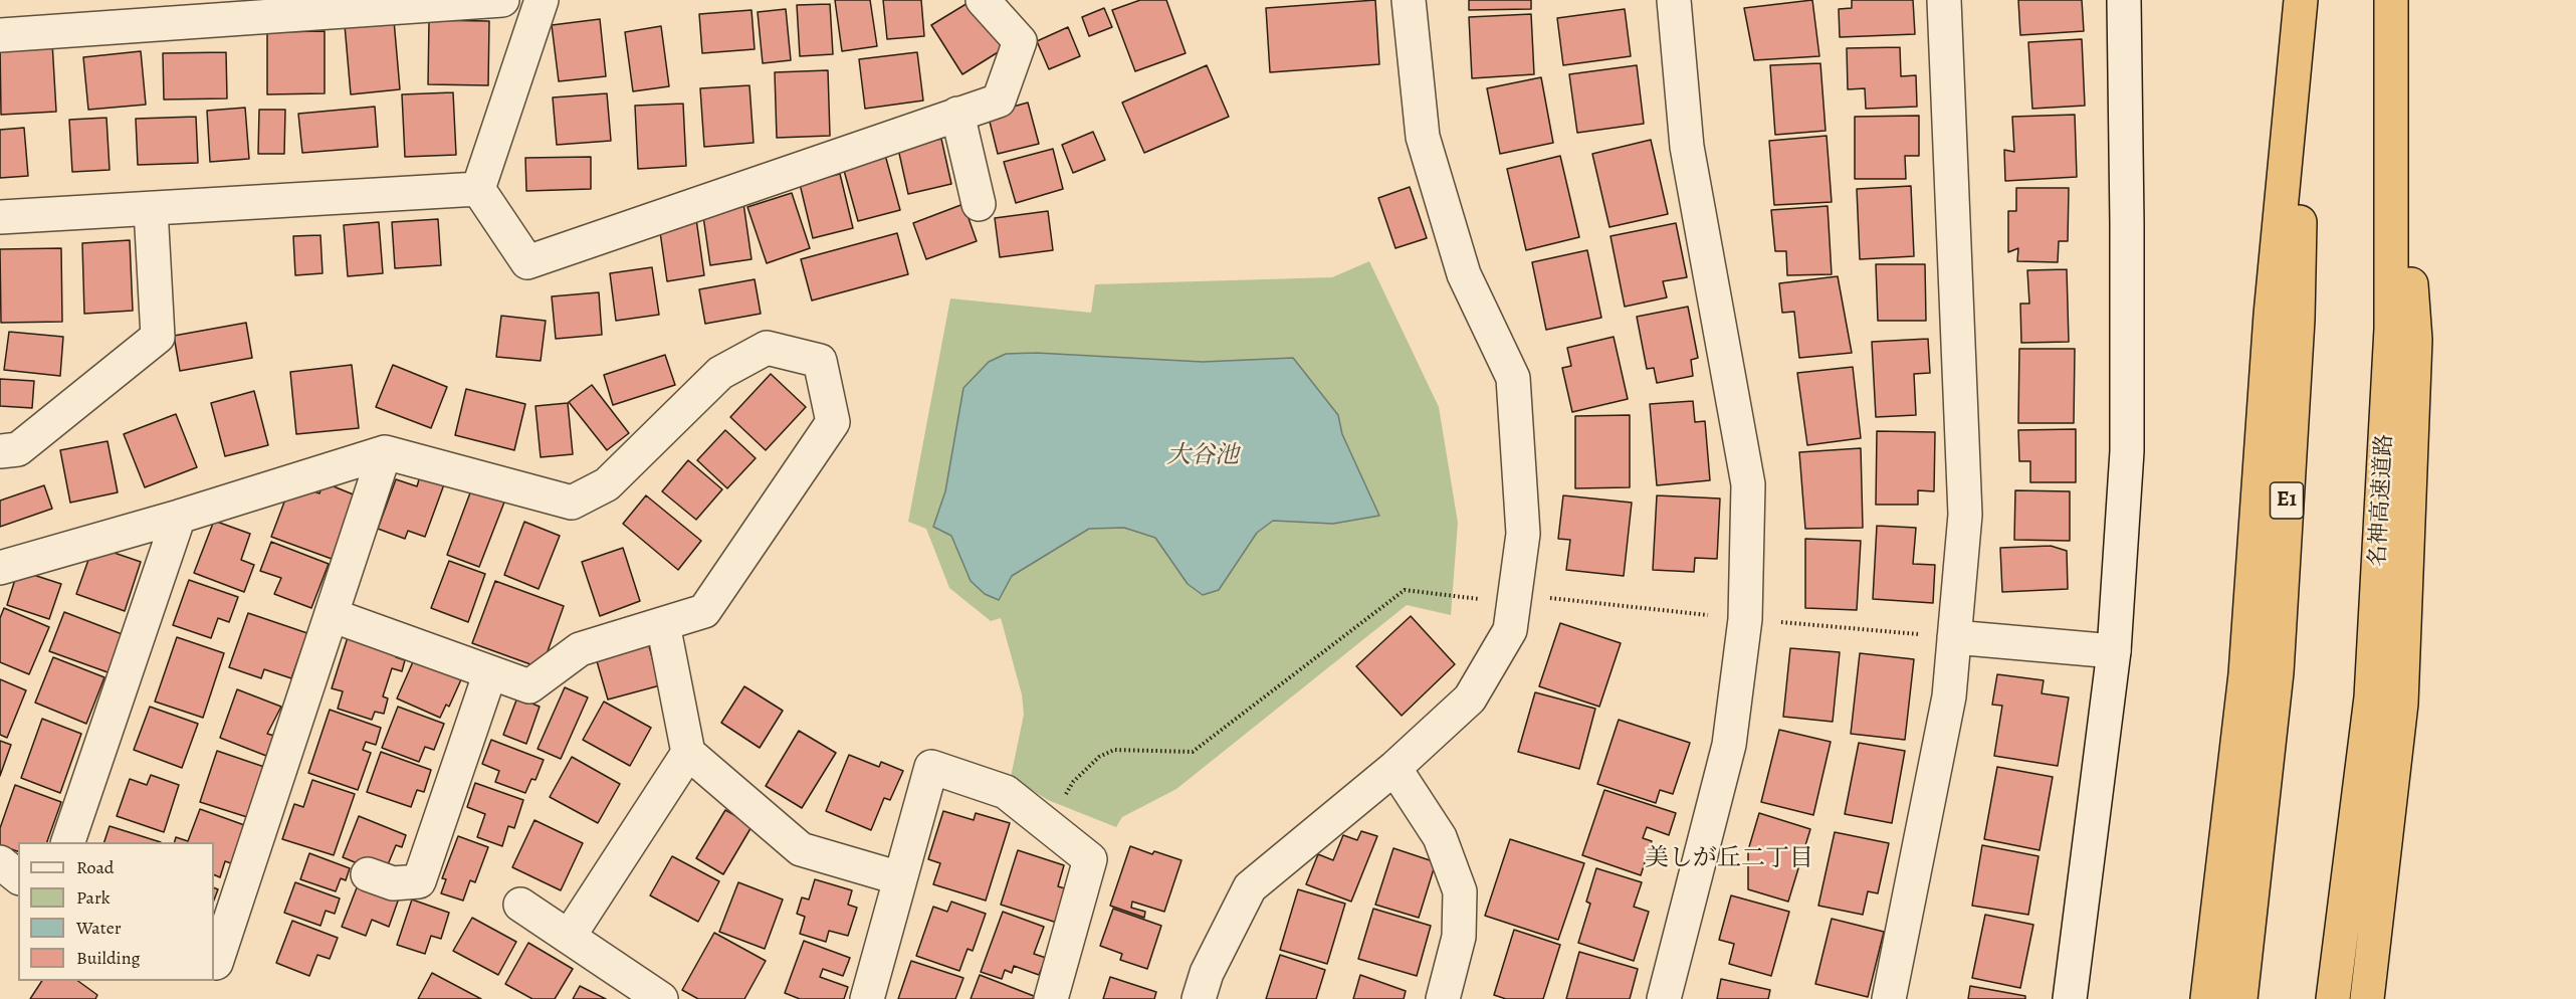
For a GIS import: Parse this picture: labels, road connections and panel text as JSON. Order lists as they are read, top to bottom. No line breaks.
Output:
{"streets":{"highway":["E1","名神高速道路"]},"districts":["美しが丘二丁目"],"water":["大谷池"],"legend":["Road","Park","Water","Building"]}
